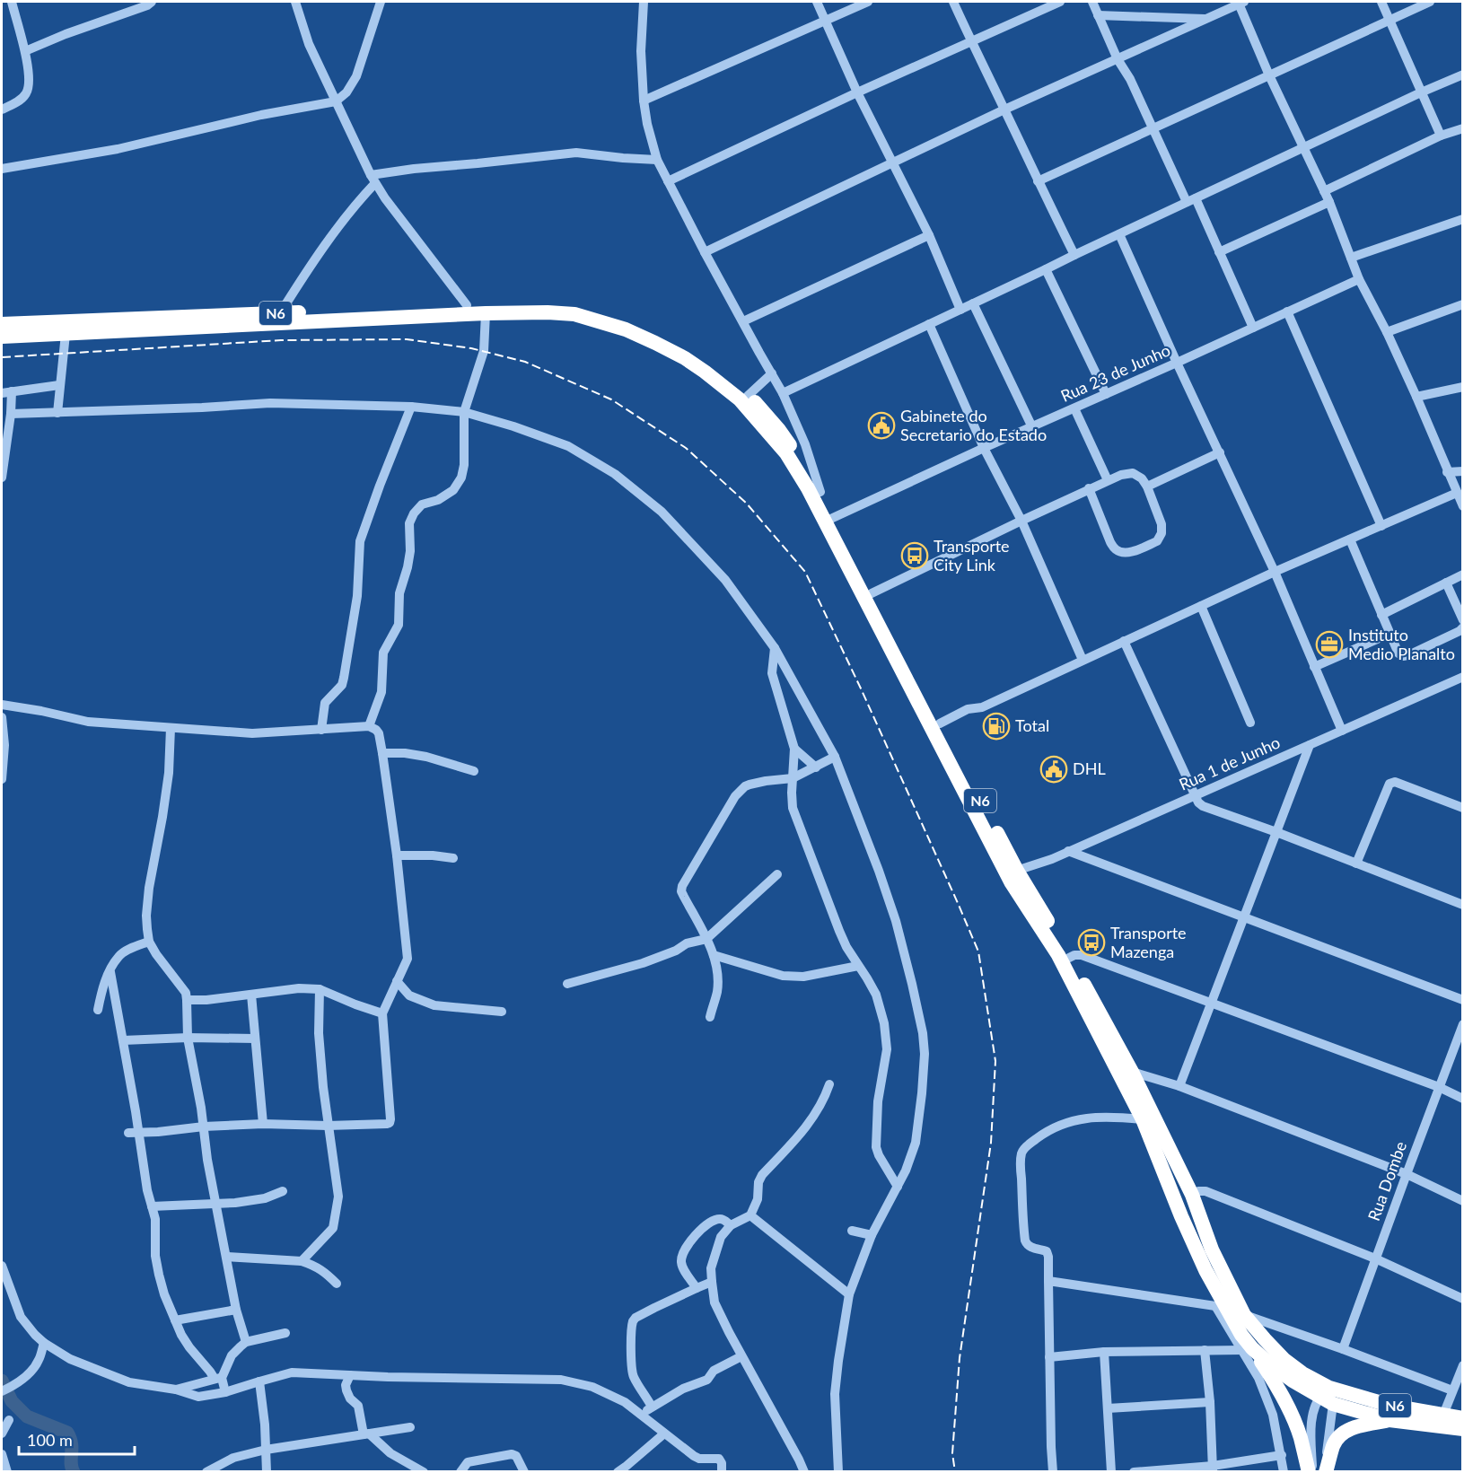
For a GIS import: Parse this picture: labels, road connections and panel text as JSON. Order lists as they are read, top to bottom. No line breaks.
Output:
{"streets":{"highway":["N6"],"street":["Rua 23 de Junho","Rua 1 de Junho","Rua Dombe"]},"crossings":[["N6","Rua 23 de Junho"],["N6","Rua 1 de Junho"]],"places":{"public building":["Gabinete do Secretario do Estado","DHL"],"bus stop":["Transporte City Link","Transporte Mazenga"],"office":["Instituto Medio Planalto"],"fuel station":["Total"]},"scale_bar":"100 m"}
